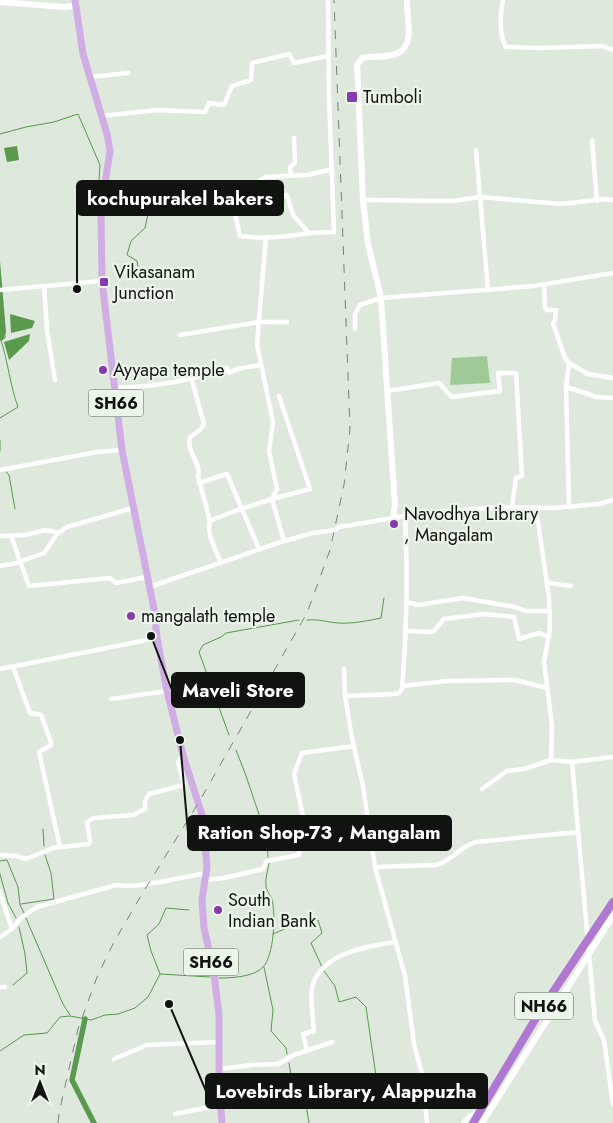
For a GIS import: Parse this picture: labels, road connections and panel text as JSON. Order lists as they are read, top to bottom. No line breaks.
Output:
{"streets":{"highway":["NH66"],"main road":["SH66"]},"places":{"transit":["Tumboli","Vikasanam Junction"],"other":["kochupurakel bakers","Ayyapa temple","Navodhya Library , Mangalam","mangalath temple","Maveli Store","Ration Shop-73 , Mangalam","South Indian Bank","Lovebirds Library, Alappuzha"]},"north":"top"}
